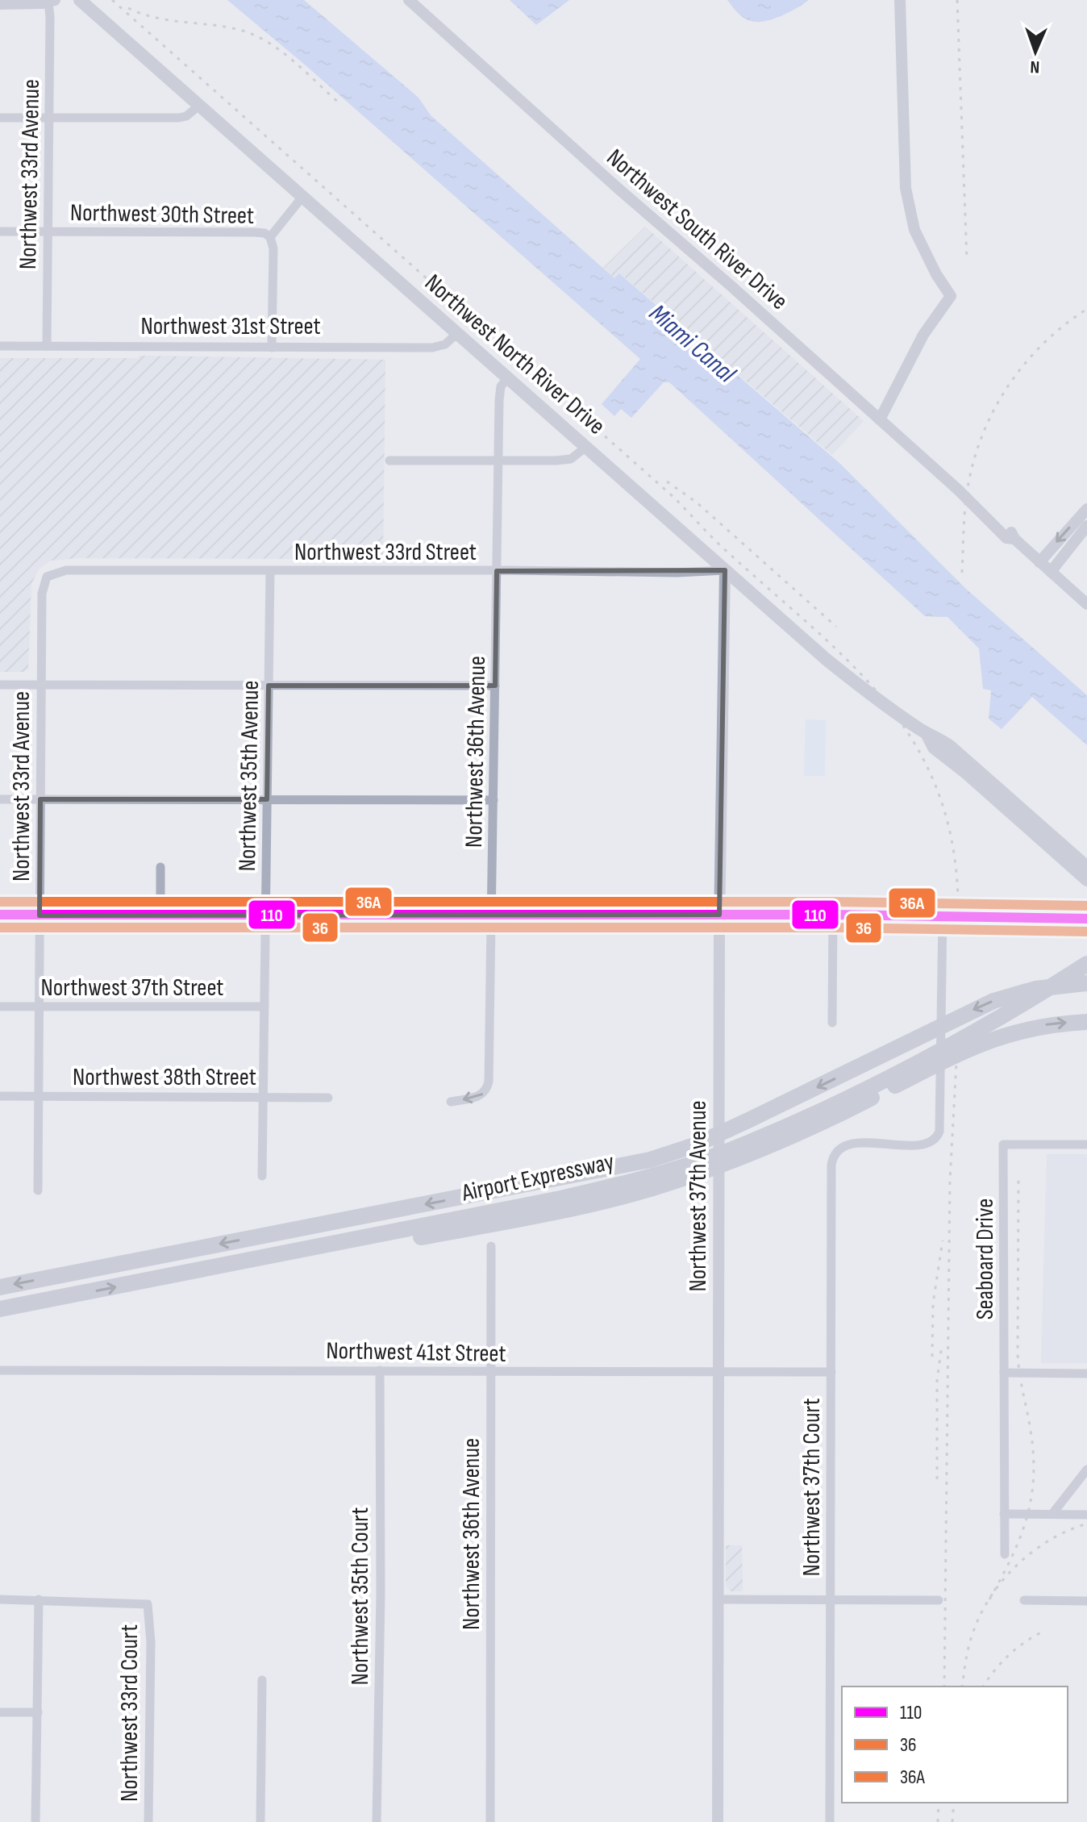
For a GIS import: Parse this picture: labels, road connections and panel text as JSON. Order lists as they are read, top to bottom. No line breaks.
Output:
{"streets":{"highway":["Airport Expressway"],"main road":["Northwest North River Drive"],"street":["Northwest 33rd Avenue","Northwest 30th Street","Northwest South River Drive","Northwest 31st Street","Northwest 33rd Street","Northwest 36th Avenue","Northwest 35th Avenue","Northwest 37th Street","Northwest 38th Street","Northwest 37th Avenue","Seaboard Drive","Northwest 41st Street","Northwest 37th Court","Northwest 35th Court","Northwest 33rd Court"]},"crossings":[["Northwest 33rd Avenue","Northwest 30th Street"],["Northwest 33rd Avenue","Northwest 31st Street"],["Northwest 33rd Avenue","Northwest 33rd Street"],["Northwest 33rd Avenue","Northwest 37th Street"],["Northwest 33rd Avenue","Northwest 38th Street"],["Northwest 30th Street","Northwest North River Drive"],["Northwest 31st Street","Northwest North River Drive"],["Northwest North River Drive","Northwest 33rd Street"],["Northwest North River Drive","Northwest 36th Avenue"],["Northwest North River Drive","Northwest 37th Avenue"],["Northwest 33rd Street","Northwest 36th Avenue"],["Northwest 33rd Street","Northwest 35th Avenue"],["Northwest 33rd Street","Northwest 37th Avenue"],["Northwest 36th Avenue","Northwest 41st Street"],["Northwest 35th Avenue","Northwest 37th Street"],["Northwest 35th Avenue","Northwest 38th Street"],["Northwest 37th Avenue","Northwest 41st Street"],["Northwest 41st Street","Northwest 37th Court"],["Northwest 41st Street","Northwest 35th Court"]],"water":["Miami Canal"],"lines":["transit line 36A","transit line 110","transit line 36"],"legend":["110","36","36A"],"north":"bottom"}
